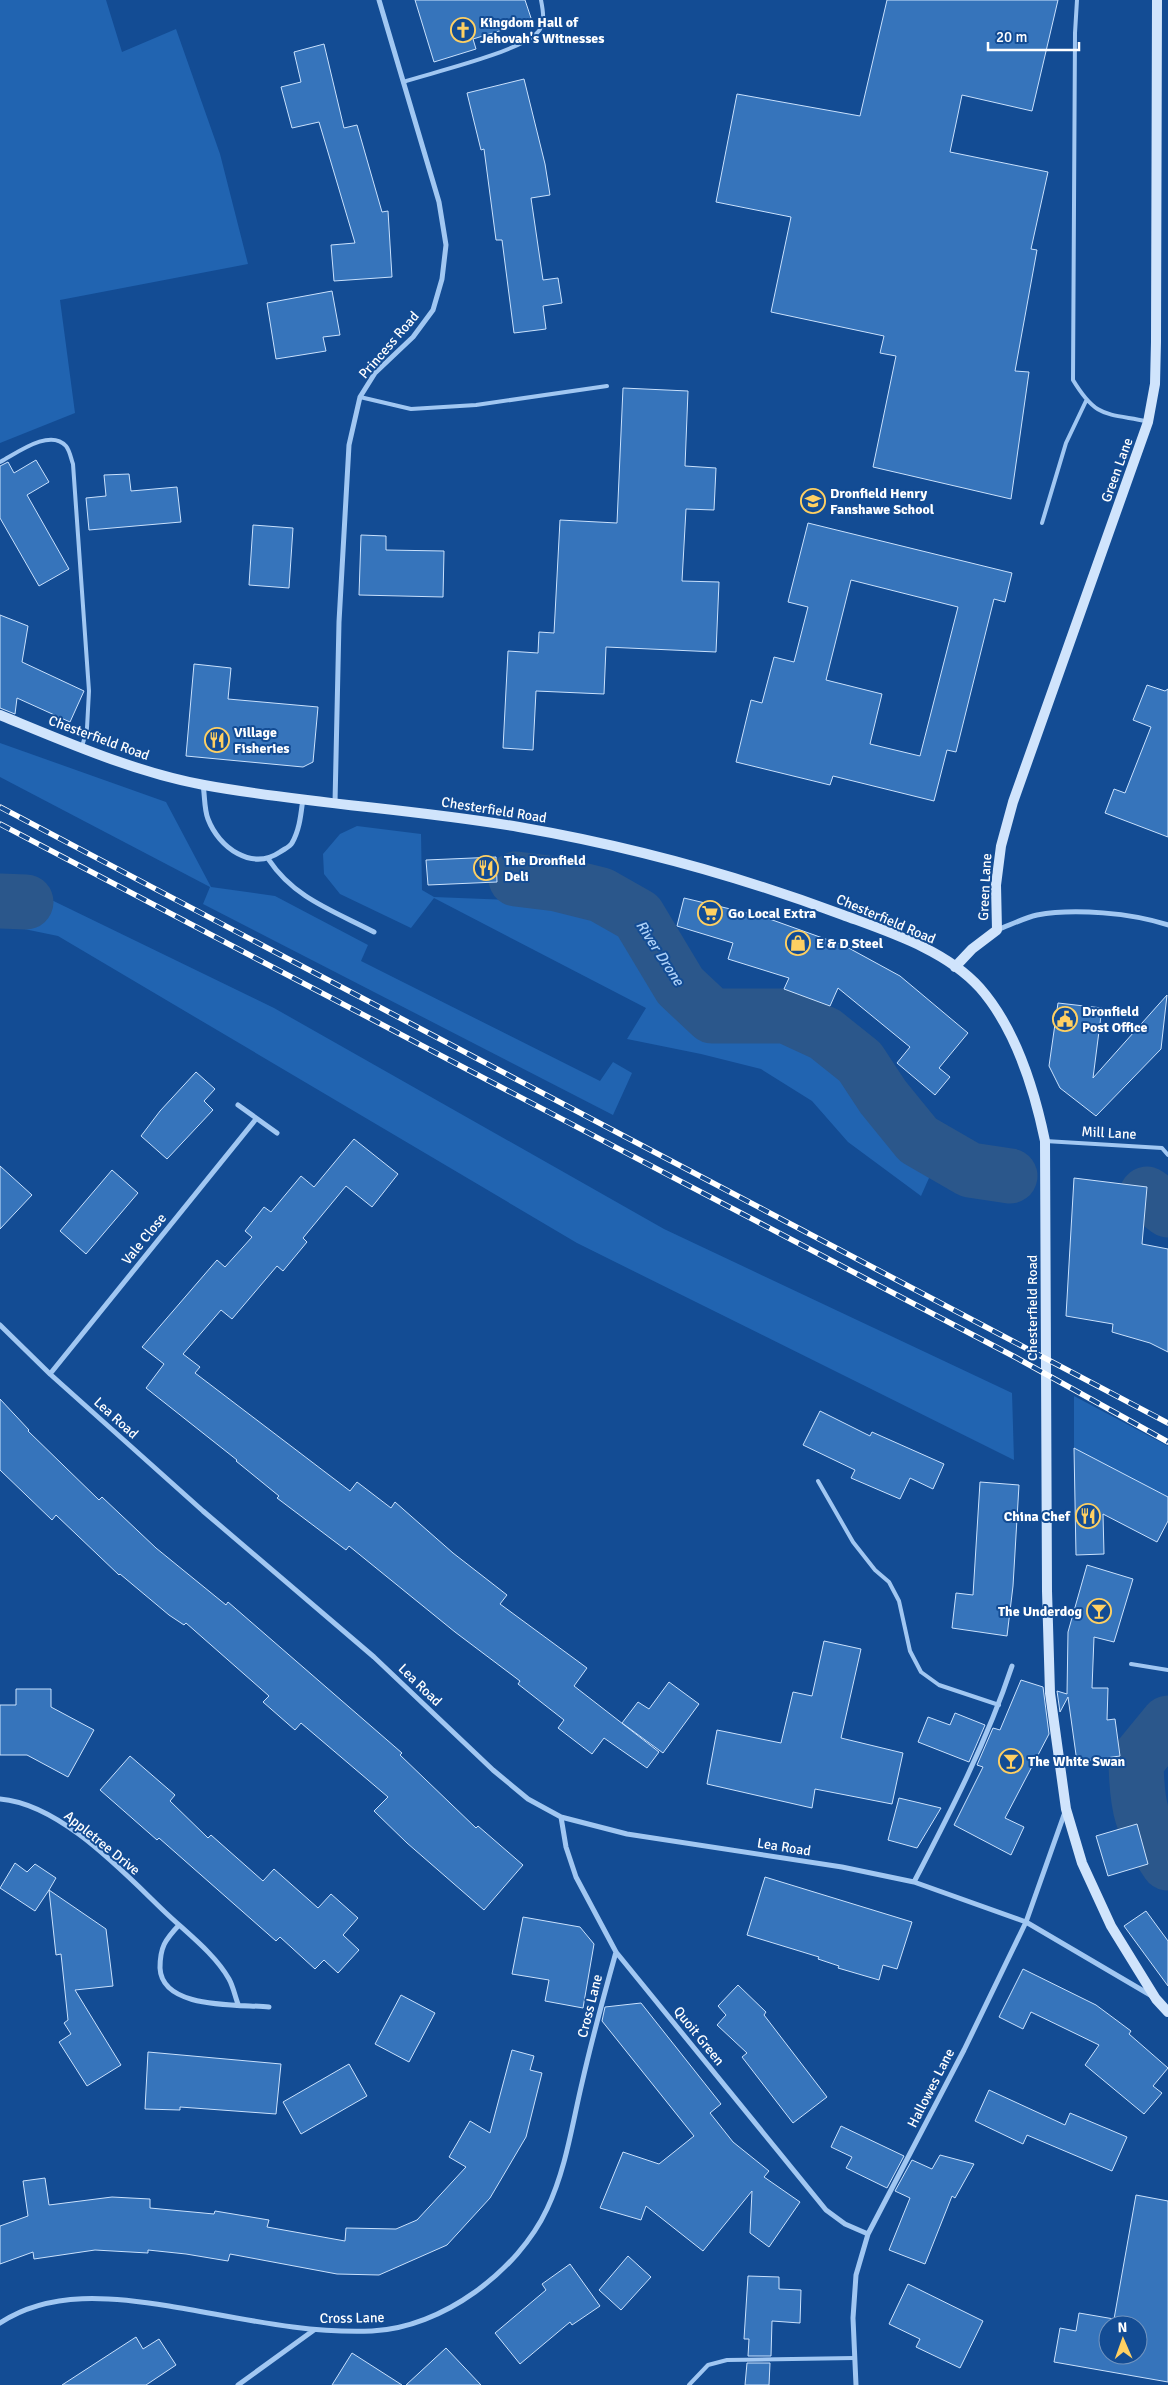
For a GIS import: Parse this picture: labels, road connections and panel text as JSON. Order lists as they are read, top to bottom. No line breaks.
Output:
{"streets":{"main road":["Green Lane","Chesterfield Road"],"street":["Princess Road","Vale Close","Lea Road","Appletree Drive","Cross Lane","Quoit Green","Hallowes Lane"],"lane":["Mill Lane"]},"crossings":[["Princess Road","Chesterfield Road"],["Chesterfield Road","Mill Lane"],["Chesterfield Road","Lea Road"],["Chesterfield Road","Hallowes Lane"],["Vale Close","Lea Road"],["Lea Road","Quoit Green"],["Lea Road","Hallowes Lane"],["Cross Lane","Quoit Green"],["Quoit Green","Hallowes Lane"]],"water":["River Drone"],"places":{"church":["Kingdom Hall of Jehovah's Witnesses"],"school or university":["Dronfield Henry Fanshawe School"],"restaurant":["Village Fisheries","The Dronfield Deli","China Chef"],"supermarket":["Go Local Extra"],"shop":["E & D Steel"],"public building":["Dronfield Post Office"],"bar":["The Underdog","The White Swan"]},"scale_bar":"20 m","north":"top"}
